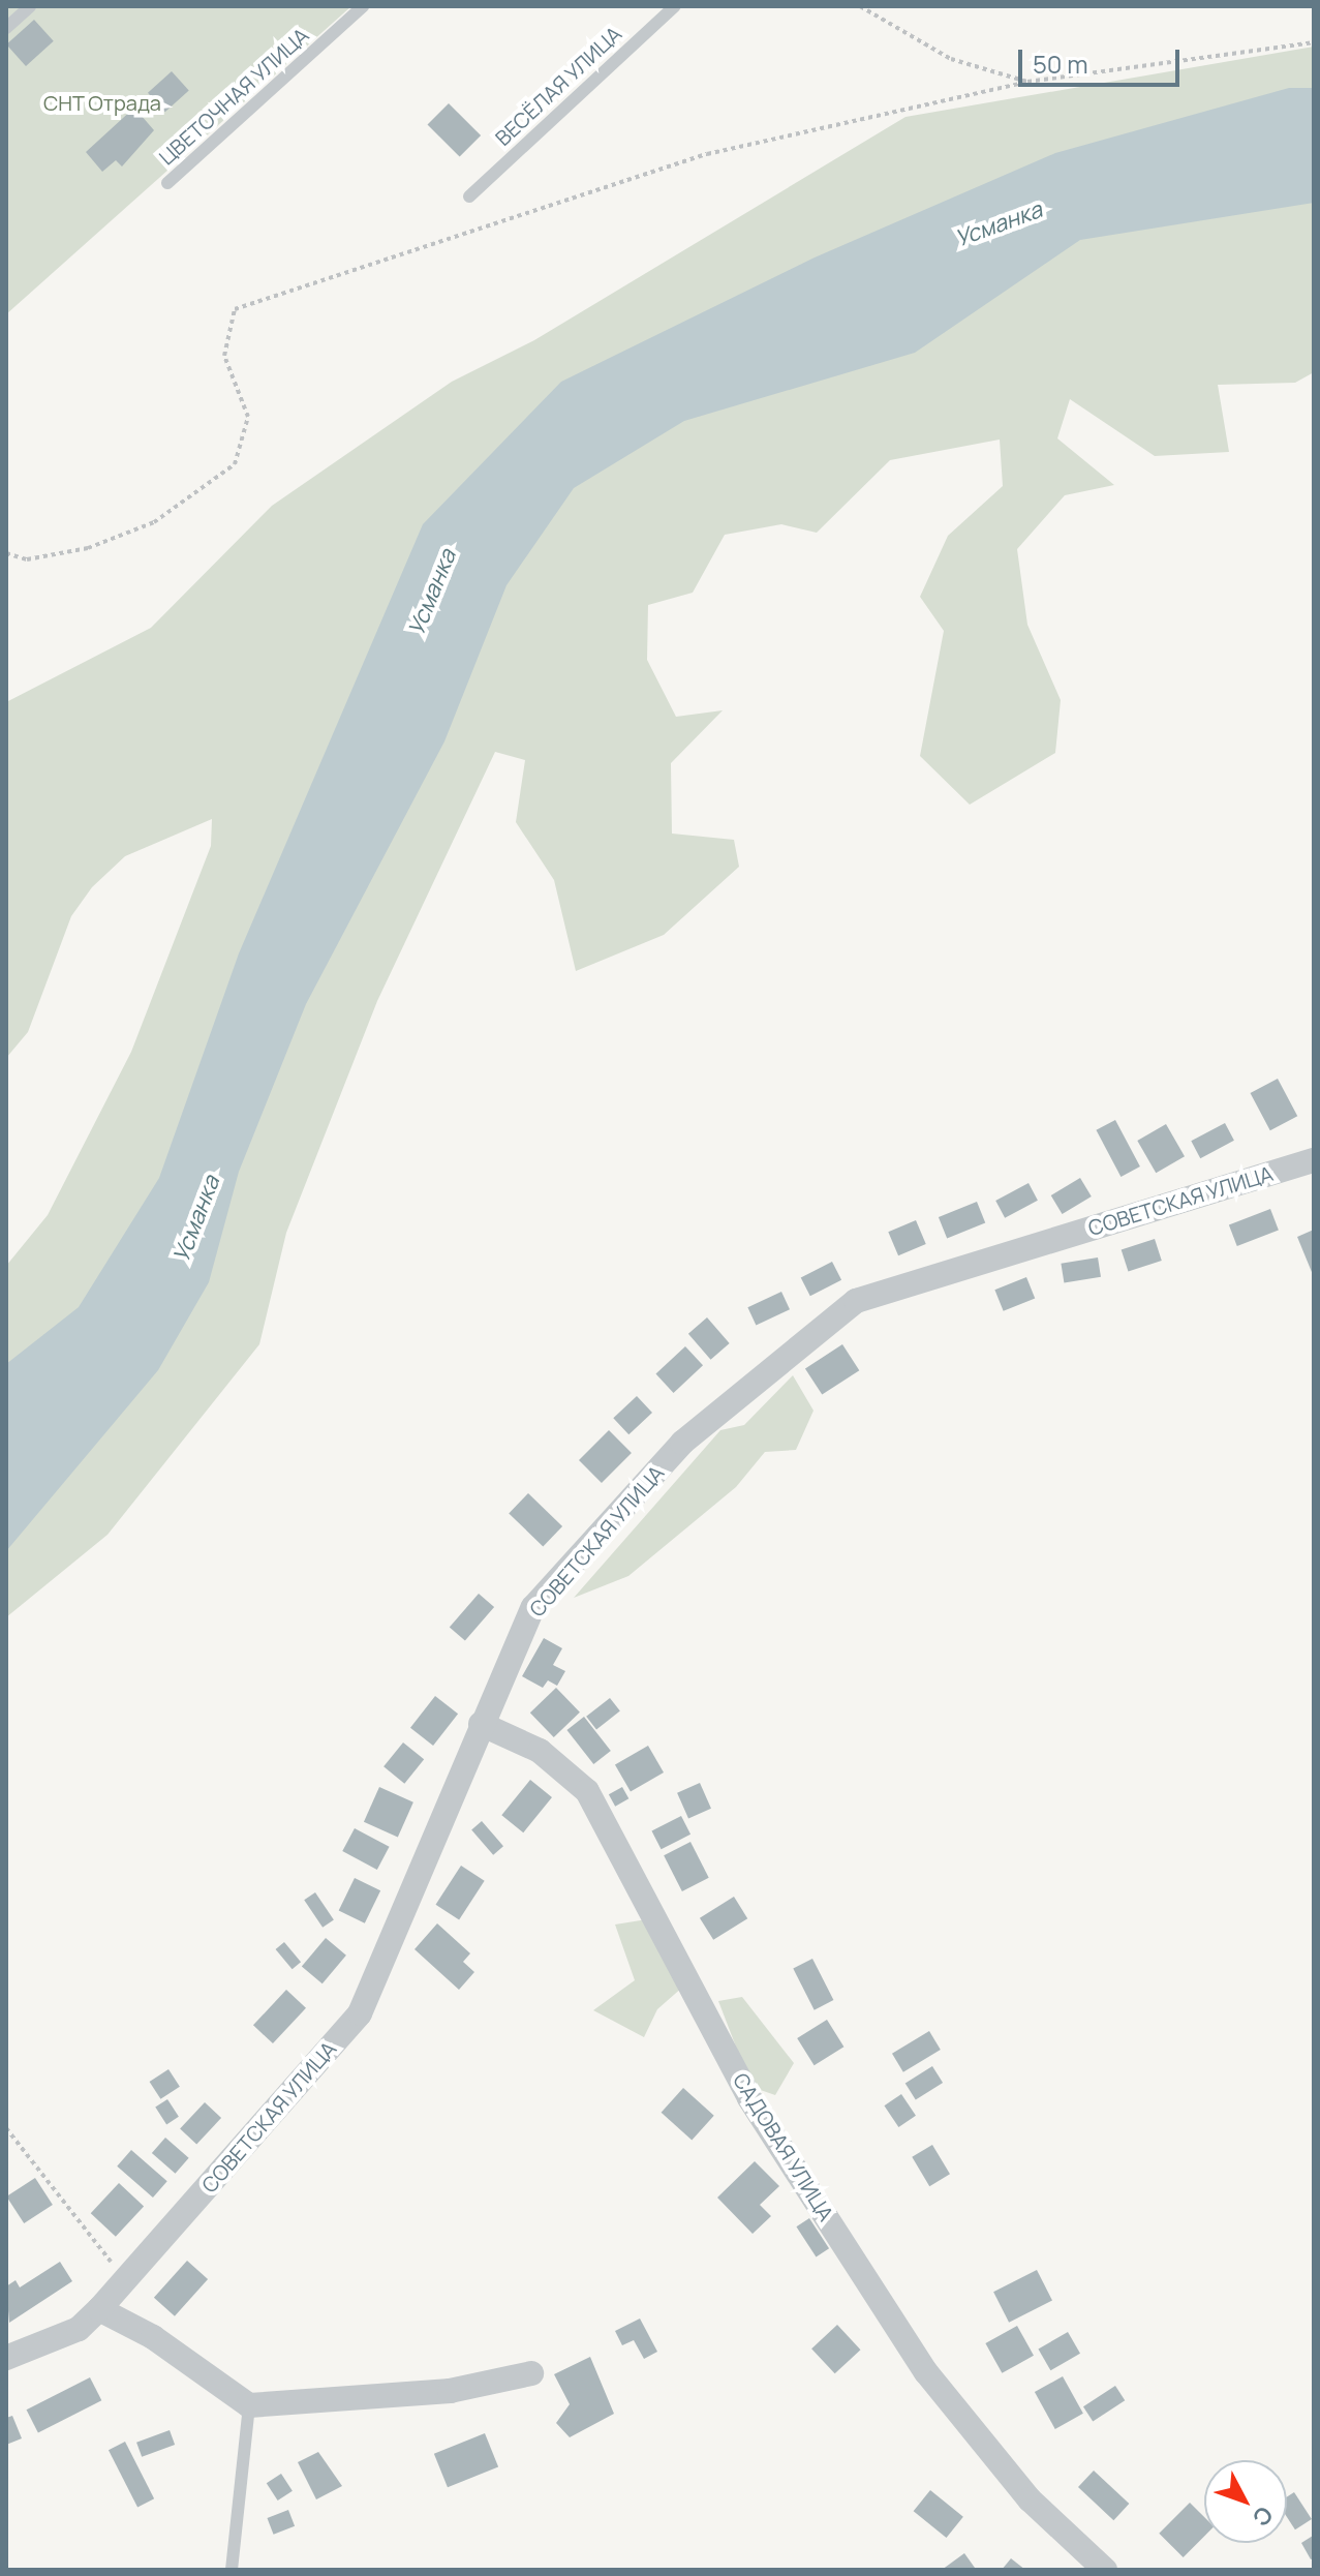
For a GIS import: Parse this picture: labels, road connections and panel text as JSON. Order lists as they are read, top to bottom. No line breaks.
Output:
{"streets":{"street":["СОВЕТСКАЯ УЛИЦА","САДОВАЯ УЛИЦА"],"lane":["ВЕСЁЛАЯ УЛИЦА","ЦВЕТОЧНАЯ УЛИЦА"]},"crossings":[["СОВЕТСКАЯ УЛИЦА","САДОВАЯ УЛИЦА"]],"water":["Усманка"],"parks":["СНТ Отрада"],"scale_bar":"50 m","north":"bottom right"}
